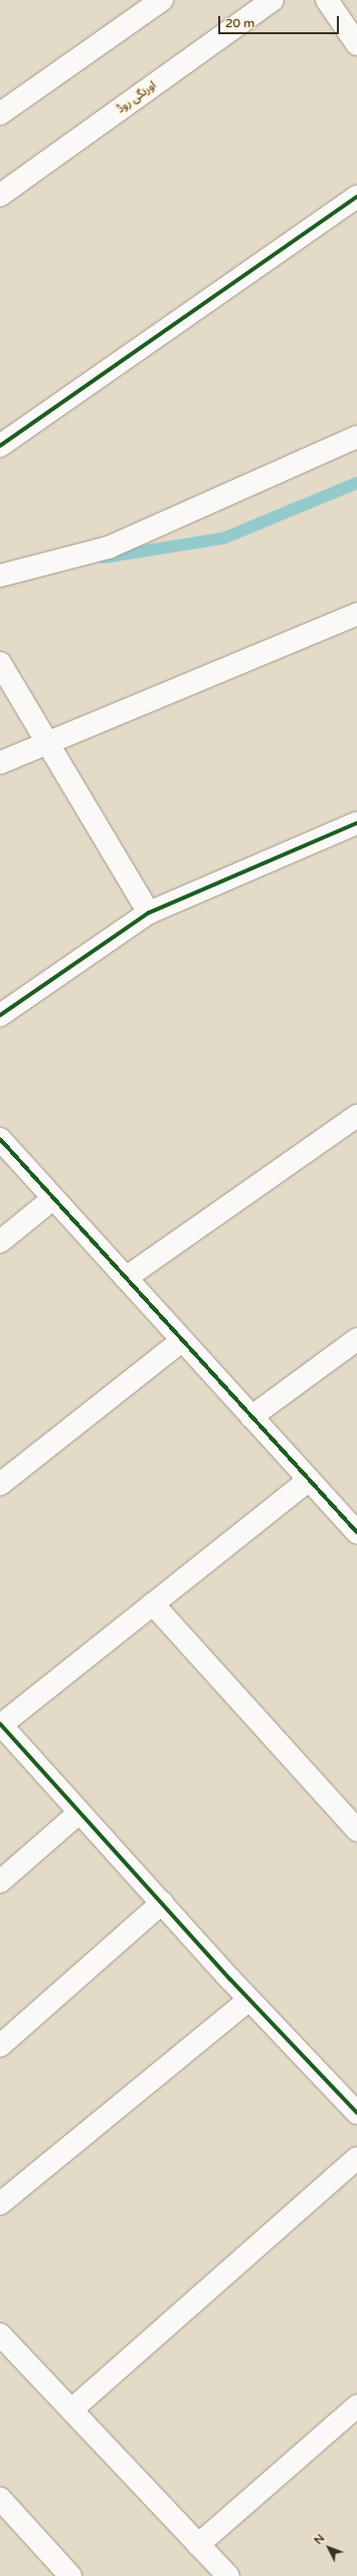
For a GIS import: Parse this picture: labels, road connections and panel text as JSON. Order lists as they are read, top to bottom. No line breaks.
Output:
{"streets":{"street":["اورنگی روڈ"]},"scale_bar":"20 m","north":"top left"}
